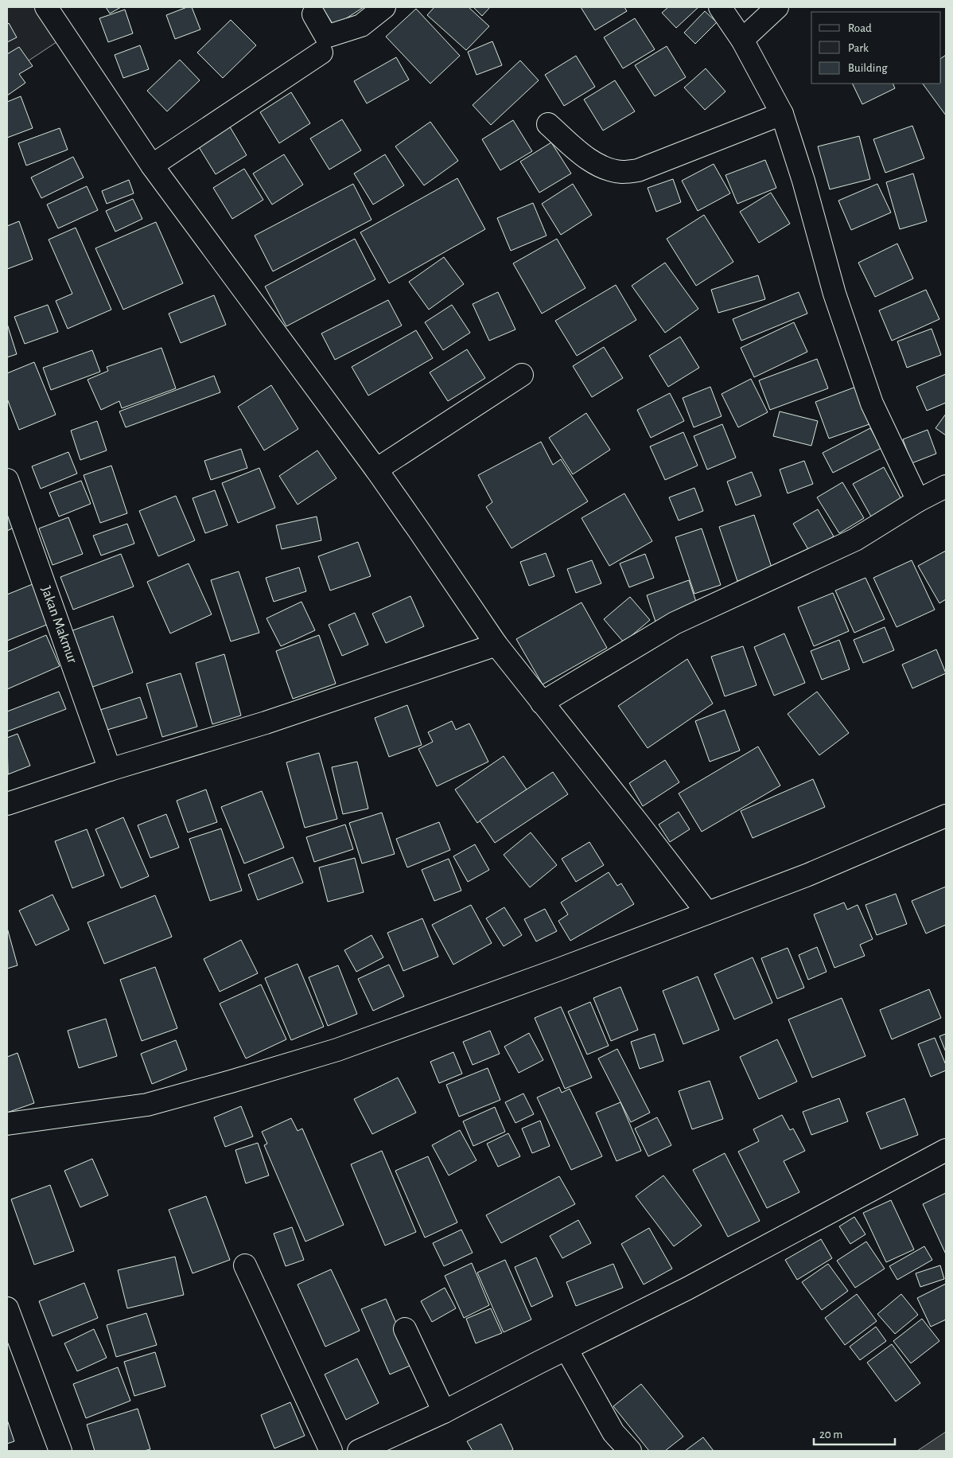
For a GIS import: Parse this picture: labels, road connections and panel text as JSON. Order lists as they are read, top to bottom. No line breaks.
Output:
{"streets":{"street":["Jakan Makmur"]},"legend":["Road","Park","Building"],"scale_bar":"20 m"}
